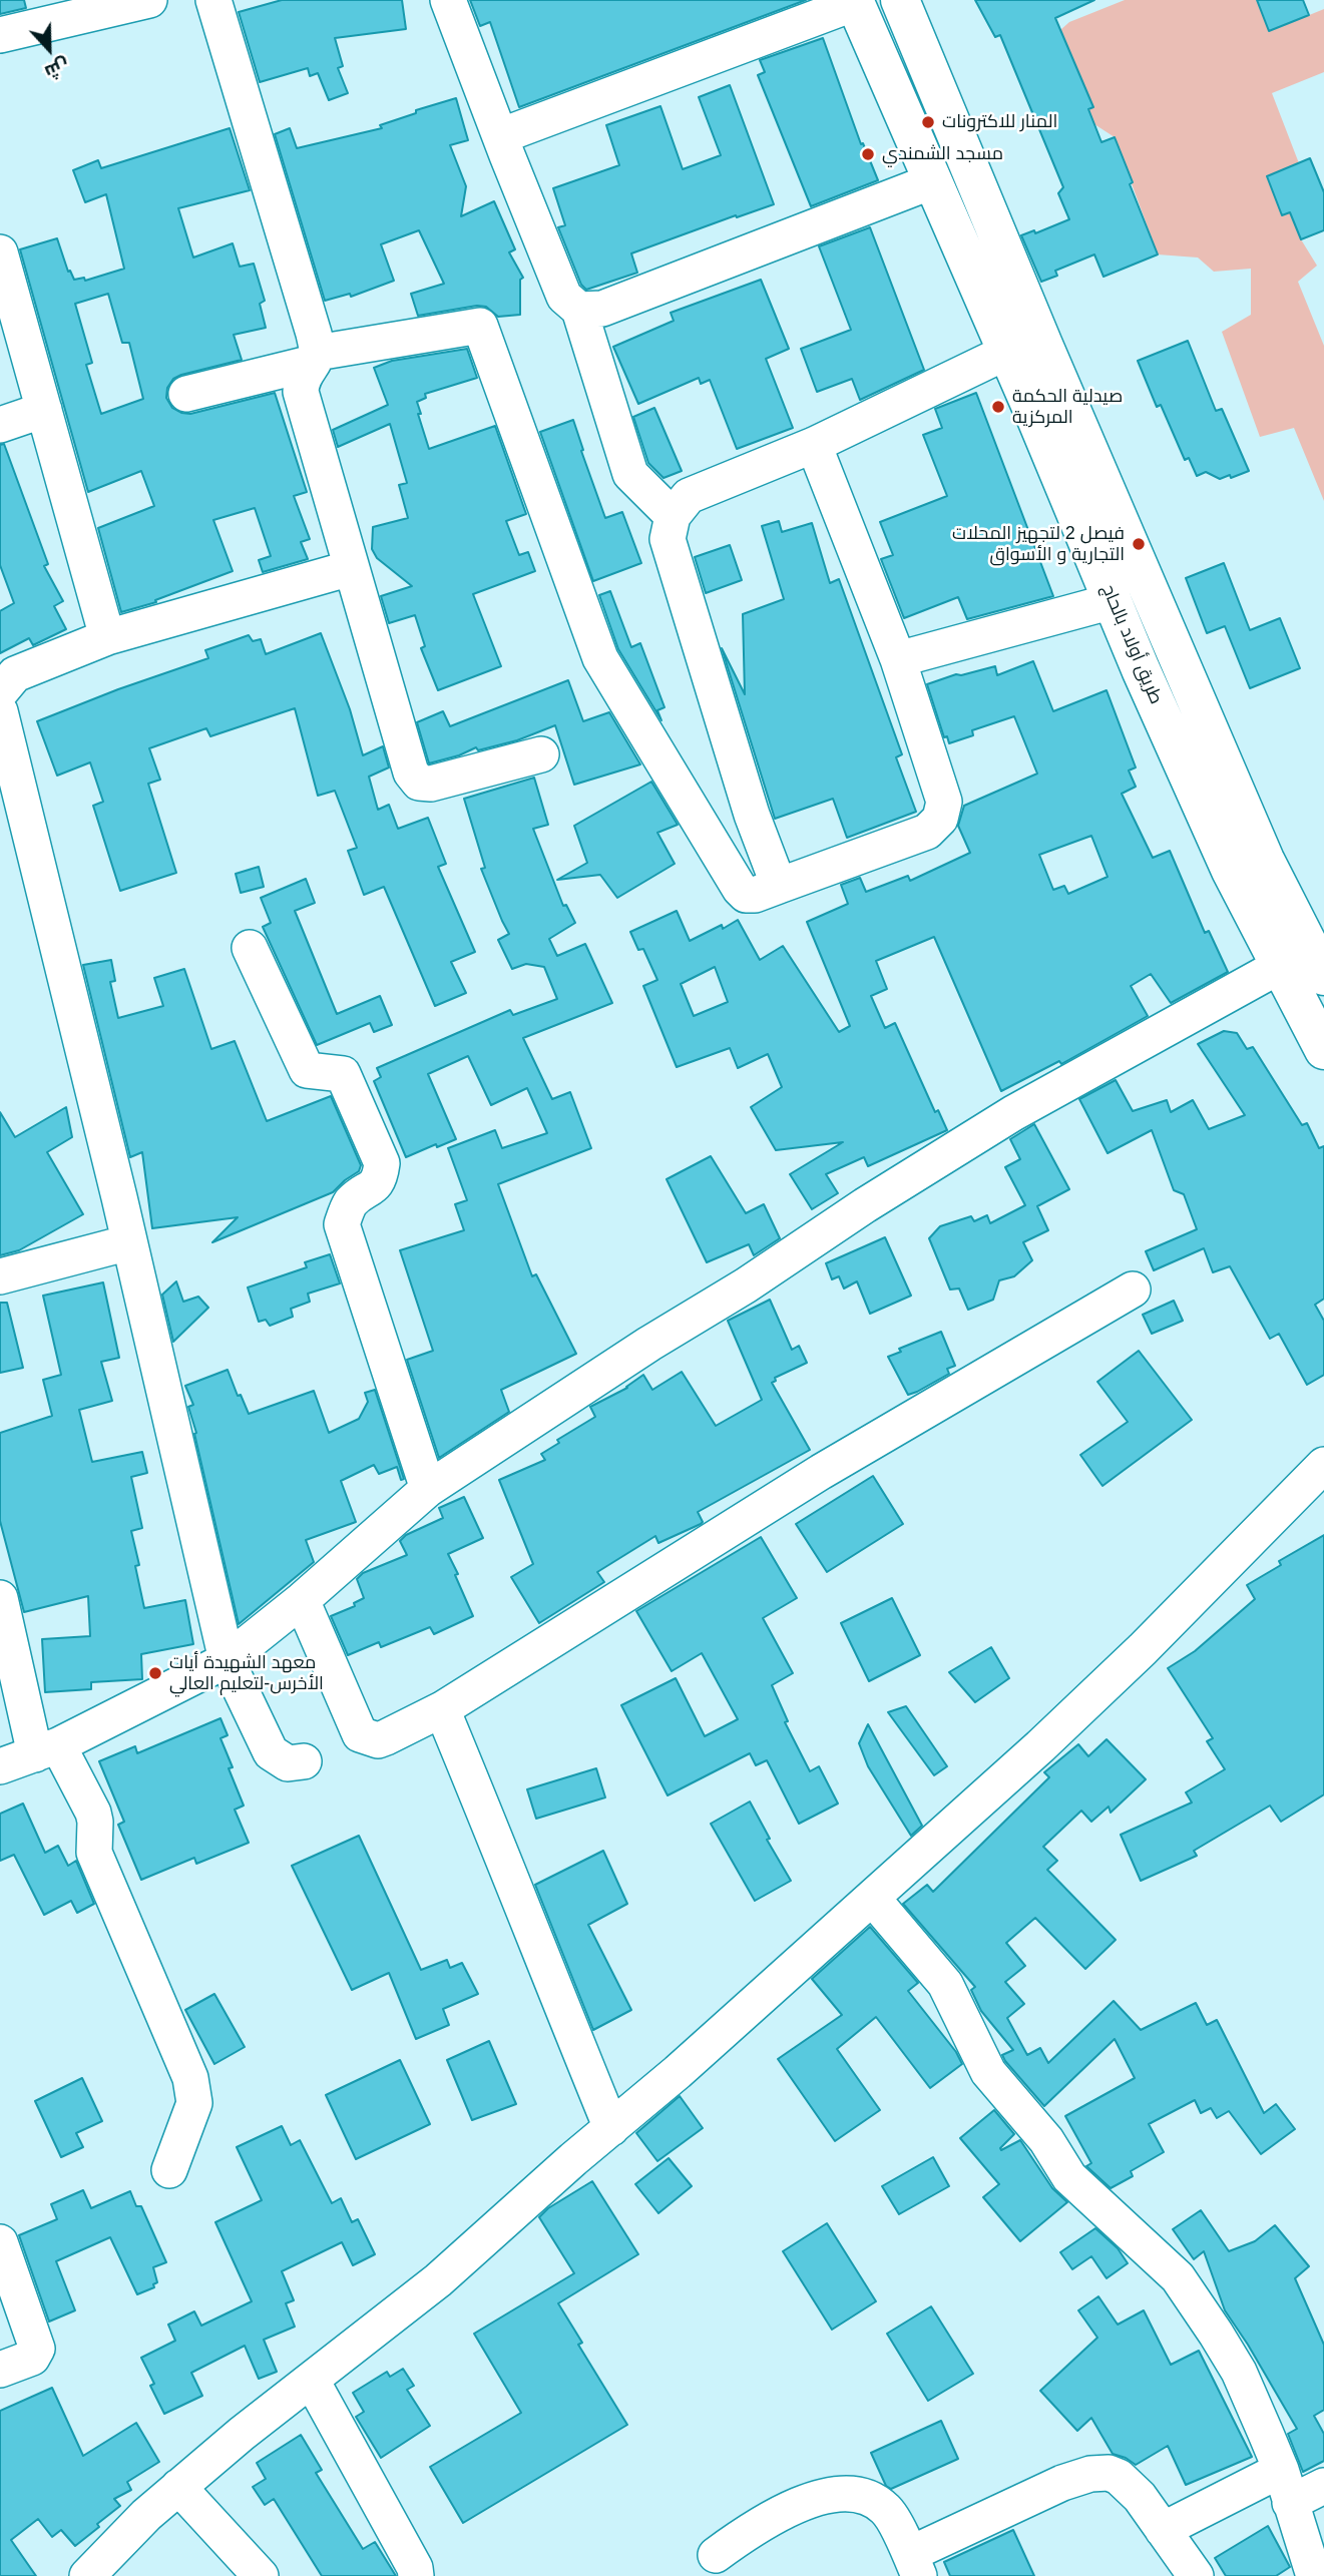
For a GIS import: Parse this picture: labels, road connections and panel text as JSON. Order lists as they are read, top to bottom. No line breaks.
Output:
{"streets":{"main road":["طريق أولاد بالحاج"]},"places":["المنار للاكترونات","مسجد الشمندي","صيدلية الحكمة المركزية","فيصل 2 لتجهيز المحلات التجارية و الأسواق","معهد الشهيدة أيات الأخرس-لتعليم العالي"],"north":"bottom"}
